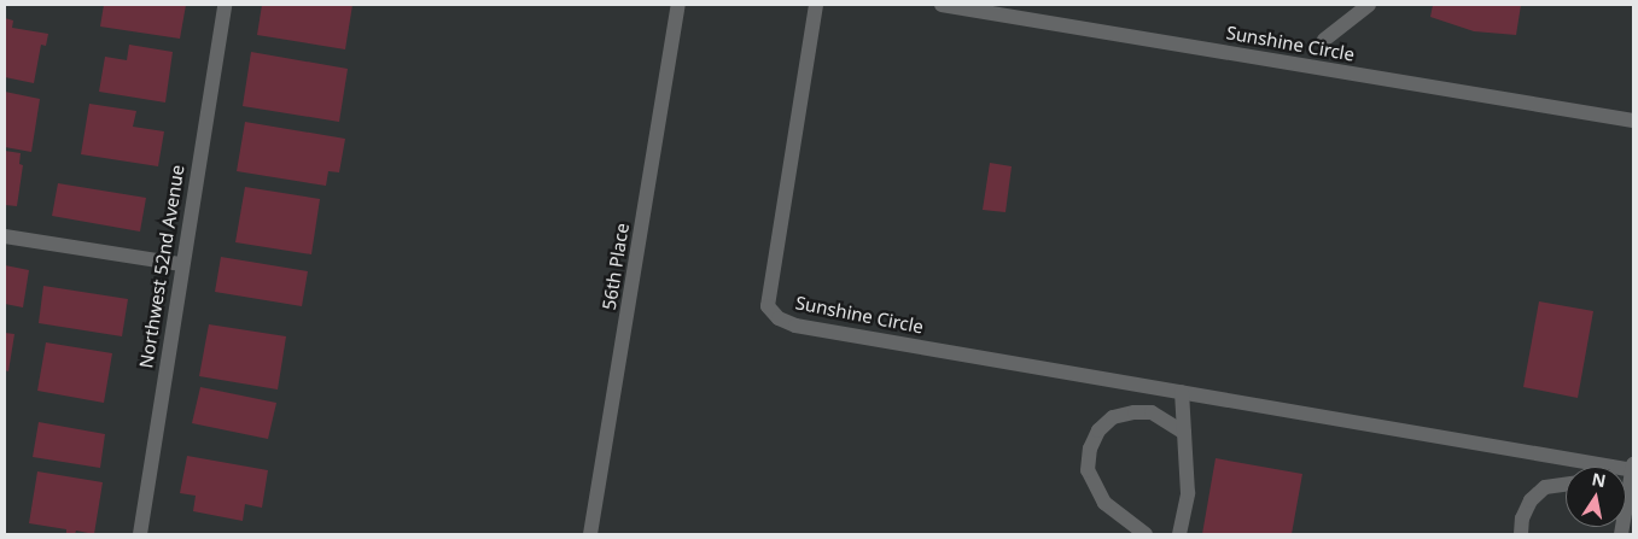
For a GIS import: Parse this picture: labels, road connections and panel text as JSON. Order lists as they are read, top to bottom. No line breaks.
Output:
{"streets":{"street":["Sunshine Circle","Northwest 52nd Avenue","56th Place"]},"north":"top"}
